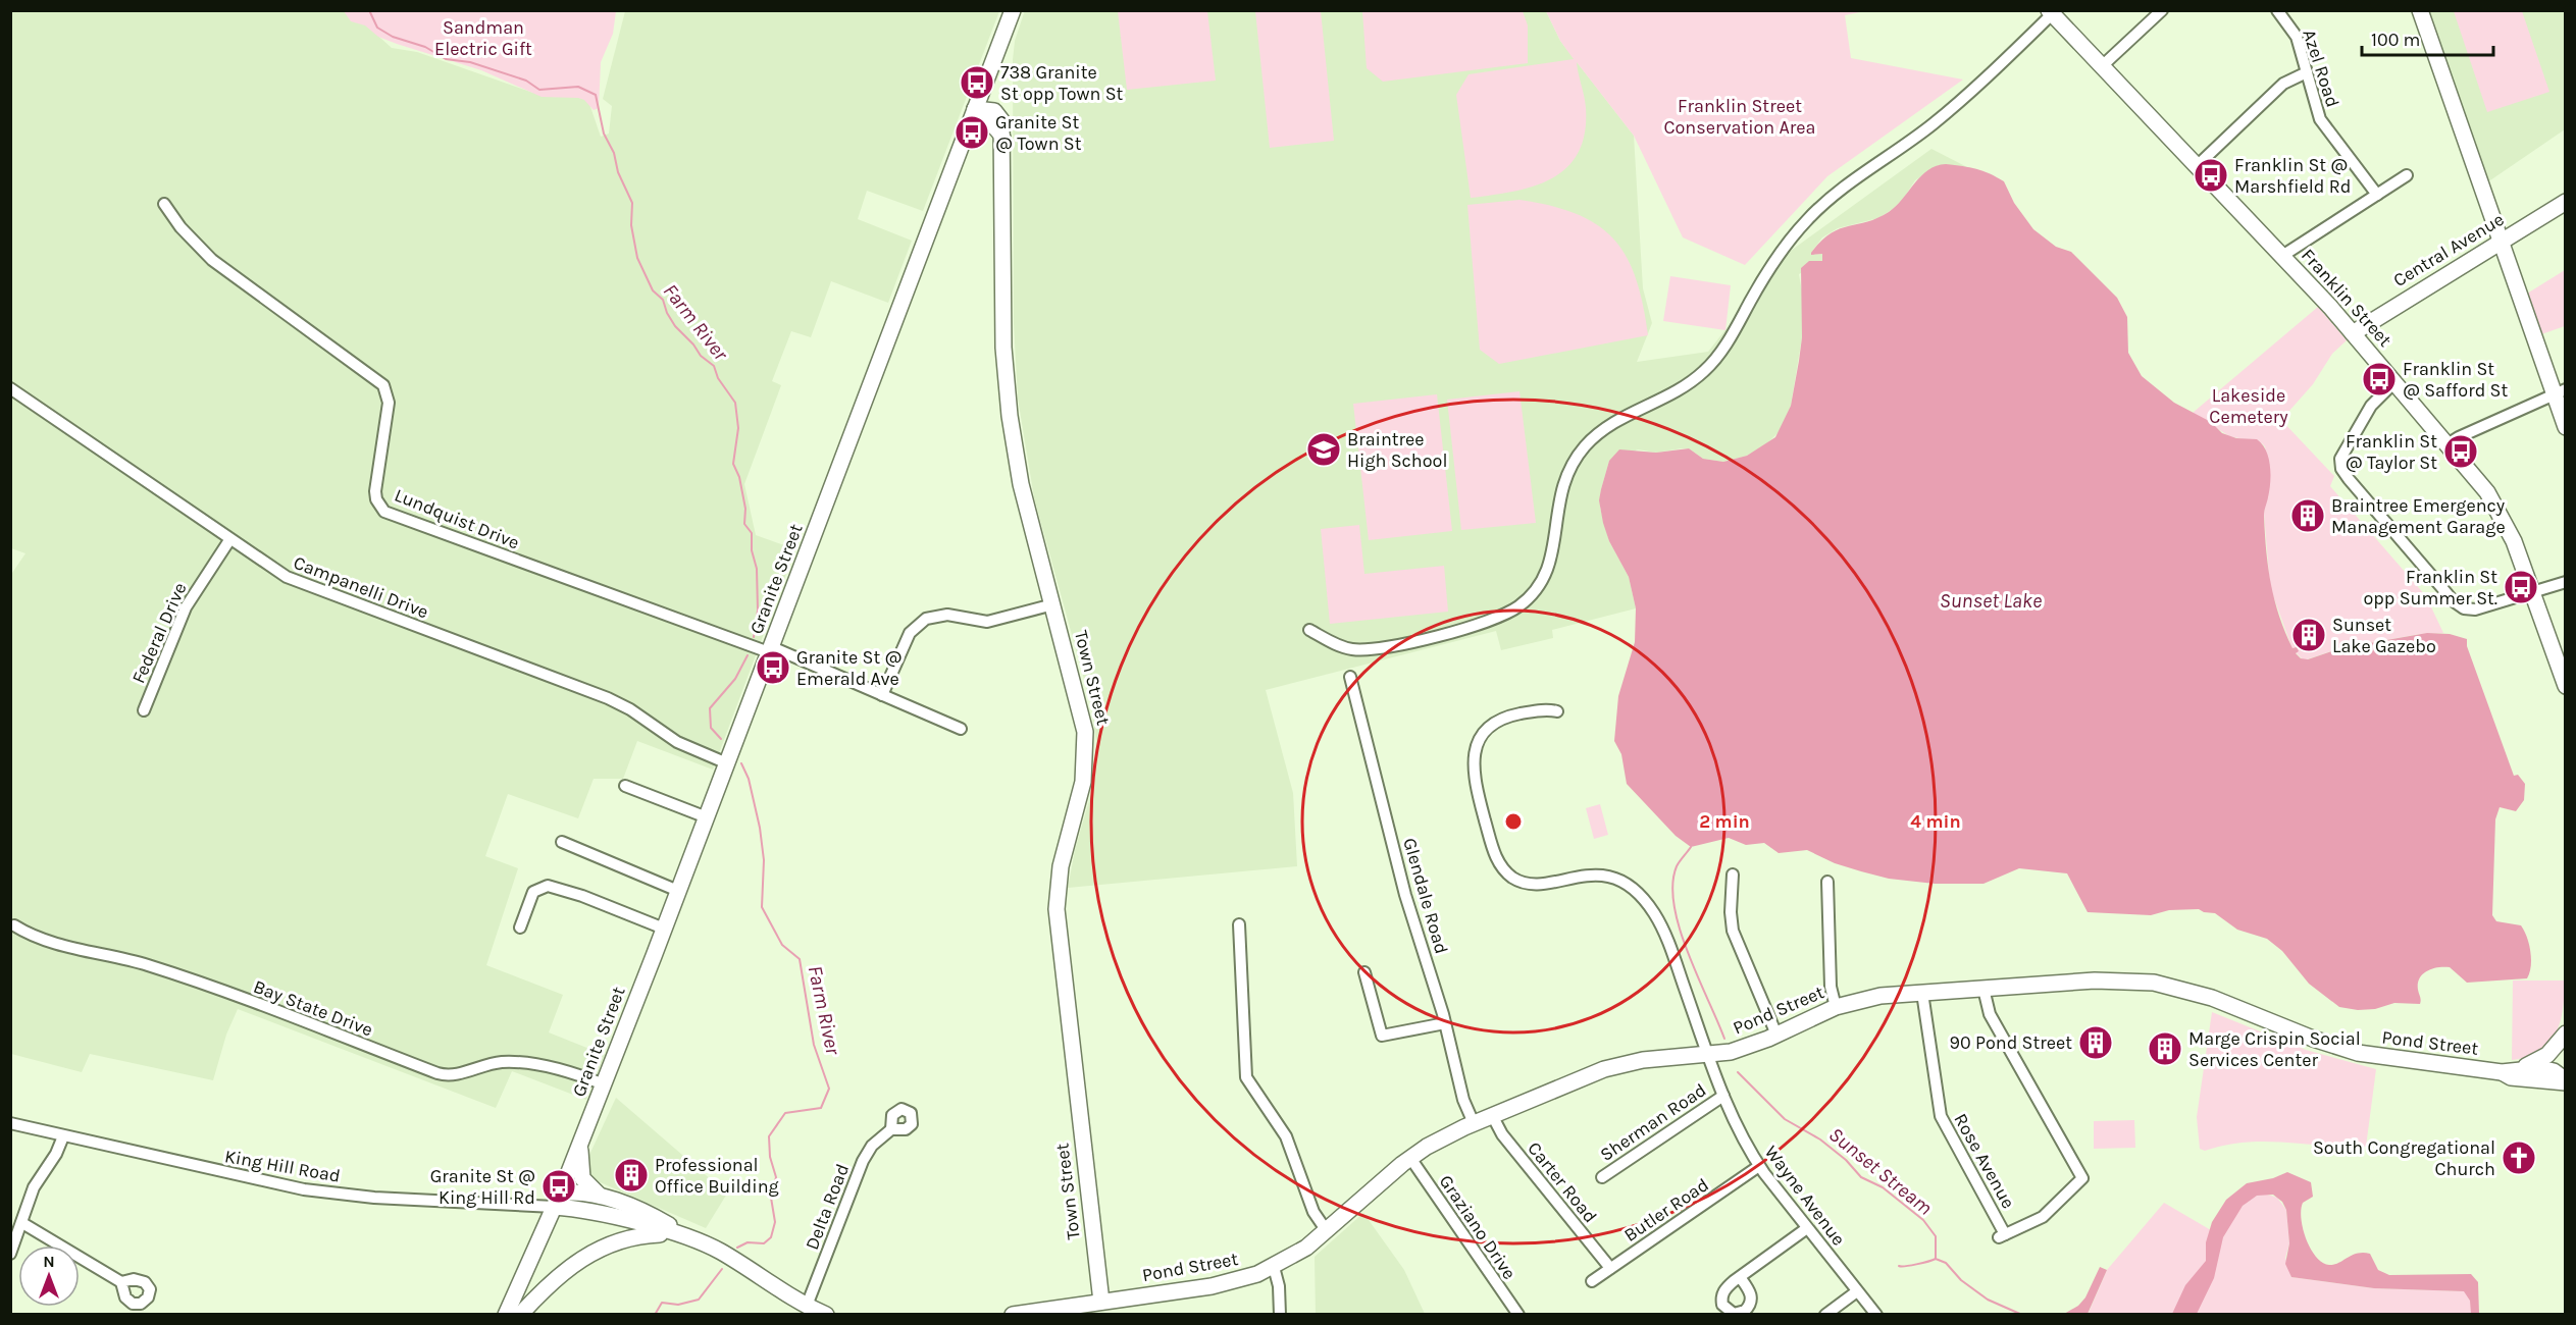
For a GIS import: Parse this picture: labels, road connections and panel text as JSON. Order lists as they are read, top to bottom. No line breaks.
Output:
{"streets":{"main road":["Central Avenue","Franklin Street","Granite Street","Town Street","Pond Street"],"street":["Azel Road","Lundquist Drive","Campanelli Drive","Federal Drive","Glendale Road","Bay State Drive","Sherman Road","Rose Avenue","King Hill Road","Carter Road","Wayne Avenue","Delta Road","Butler Road","Graziano Drive"]},"crossings":[["Central Avenue","Franklin Street"],["Lundquist Drive","Granite Street"],["Granite Street","Campanelli Drive"],["Granite Street","Town Street"],["Granite Street","Bay State Drive"],["Granite Street","King Hill Road"],["Campanelli Drive","Federal Drive"],["Town Street","Pond Street"],["Glendale Road","Pond Street"],["Pond Street","Rose Avenue"],["Pond Street","Carter Road"],["Pond Street","Wayne Avenue"],["Pond Street","Graziano Drive"],["Sherman Road","Wayne Avenue"],["Carter Road","Butler Road"],["Wayne Avenue","Butler Road"]],"water":["Farm River","Sunset Lake","Sunset Stream"],"parks":["Sandman Electric Gift","Franklin Street Conservation Area","Lakeside Cemetery"],"places":{"bus stop":["738 Granite St opp Town St","Granite St @ Town St","Franklin St @ Marshfield Rd","Franklin St @ Safford St","Franklin St @ Taylor St","Franklin St opp Summer St.","Granite St @ Emerald Ave","Granite St @ King Hill Rd"],"school or university":["Braintree High School"],"building":["Braintree Emergency Management Garage","Sunset Lake Gazebo","90 Pond Street","Marge Crispin Social Services Center","Professional Office Building"],"church":["South Congregational Church"]},"scale_bar":"100 m","north":"top","rings":["2 min","4 min"]}
